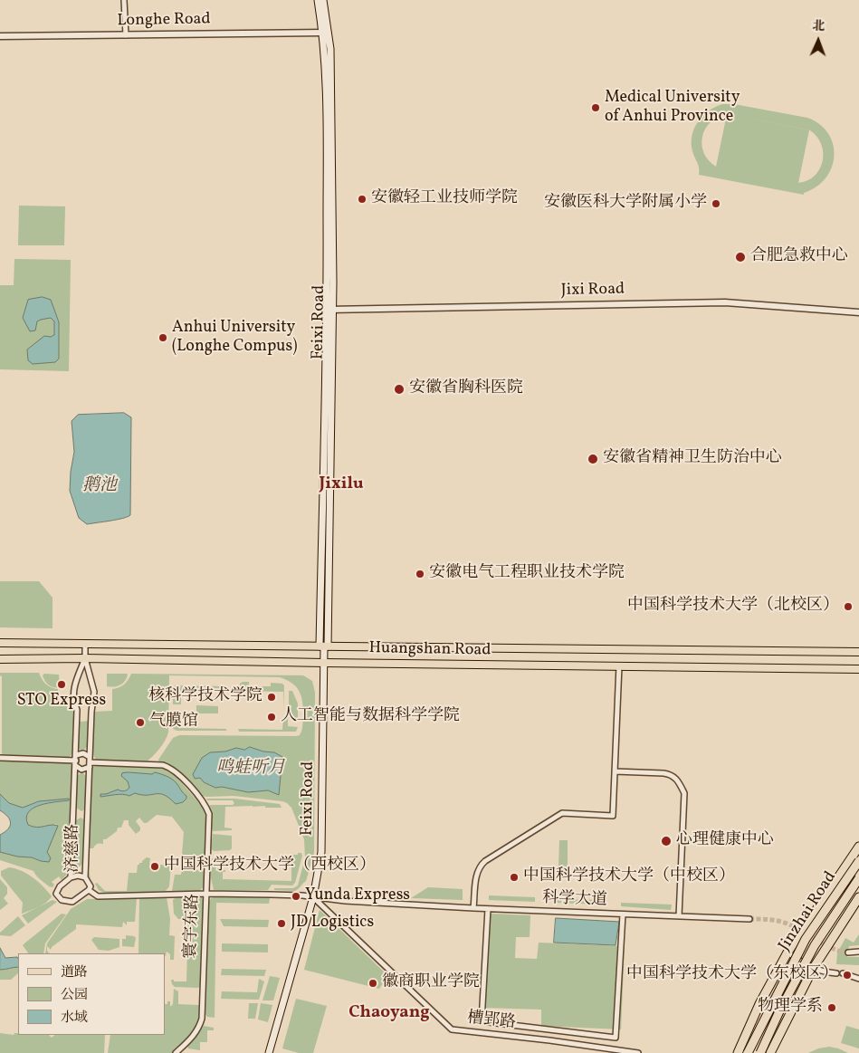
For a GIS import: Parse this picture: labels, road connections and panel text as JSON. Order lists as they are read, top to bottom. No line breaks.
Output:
{"streets":{"highway":["Jinzhai Road"],"main road":["Feixi Road","Huangshan Road"],"street":["Longhe Road","Jixi Road","济慈路","科学大道","寰宇东路","槽郢路"]},"crossings":[["Longhe Road","Feixi Road"],["Jixi Road","Feixi Road"],["Feixi Road","Huangshan Road"],["Feixi Road","科学大道"],["Feixi Road","槽郢路"],["Huangshan Road","济慈路"],["济慈路","科学大道"],["济慈路","寰宇东路"],["科学大道","寰宇东路"],["科学大道","槽郢路"]],"districts":["Jixilu","Chaoyang"],"water":["鹅池","鸣蛙听月"],"places":["Medical University of Anhui Province","安徽轻工业技师学院","安徽医科大学附属小学","合肥急救中心","Anhui University (Longhe Compus)","安徽省胸科医院","安徽省精神卫生防治中心","安徽电气工程职业技术学院","中国科学技术大学（北校区）","STO Express","核科学技术学院","人工智能与数据科学学院","气膜馆","心理健康中心","中国科学技术大学（西校区）","中国科学技术大学（中校区）","Yunda Express","JD Logistics","中国科学技术大学（东校区）","徽商职业学院","物理学系"],"legend":["道路","公园","水域"],"north":"top"}
